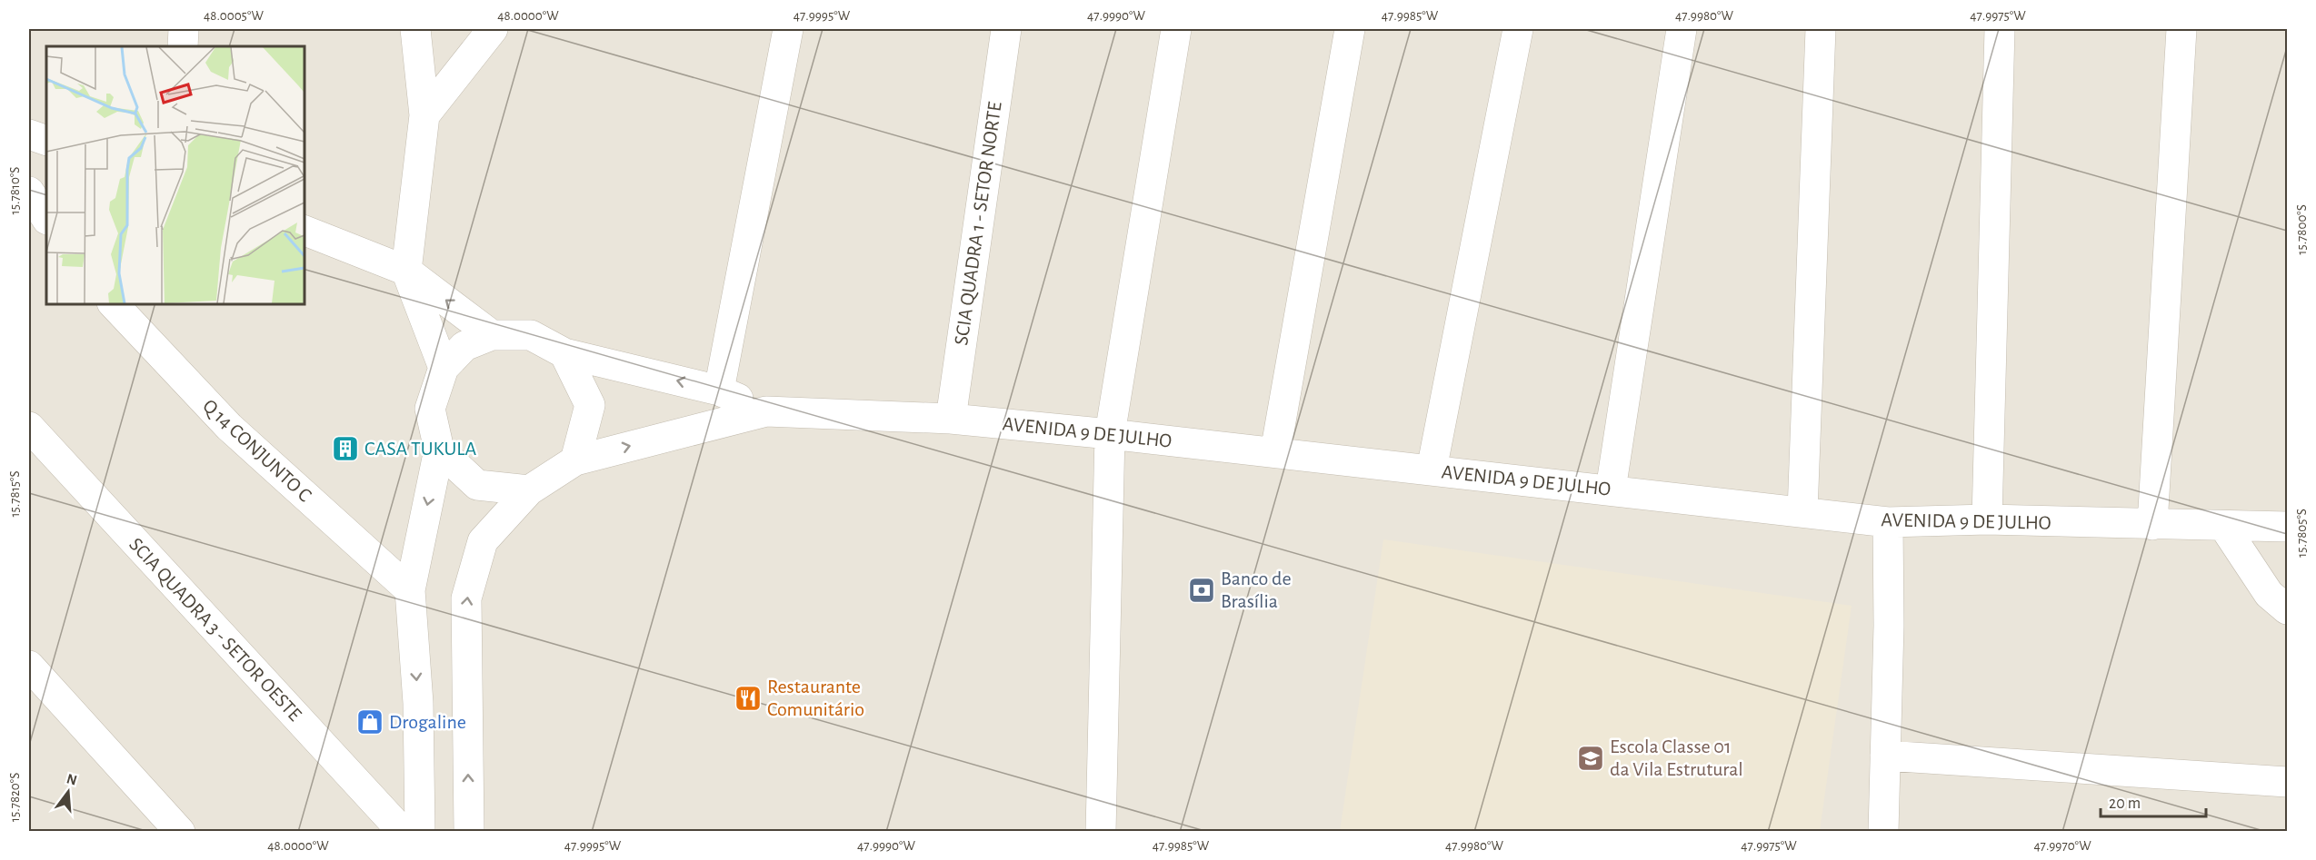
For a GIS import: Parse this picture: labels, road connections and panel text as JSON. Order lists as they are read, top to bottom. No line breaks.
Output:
{"streets":{"street":["SCIA QUADRA 1 - SETOR NORTE","AVENIDA 9 DE JULHO","Q 14 CONJUNTO C","SCIA QUADRA 3 - SETOR OESTE"]},"crossings":[["SCIA QUADRA 1 - SETOR NORTE","AVENIDA 9 DE JULHO"]],"places":{"building":["CASA TUKULA"],"bank":["Banco de Brasília"],"restaurant":["Restaurante Comunitário"],"shop":["Drogaline"],"school or university":["Escola Classe 01 da Vila Estrutural"]},"scale_bar":"20 m","north":"top","coordinates":["48.0005°W","48.0000°W","47.9995°W","47.9990°W","47.9985°W","47.9980°W","47.9975°W","15.7810°S","15.7800°S","15.7815°S","15.7805°S","15.7820°S","47.9970°W"]}
